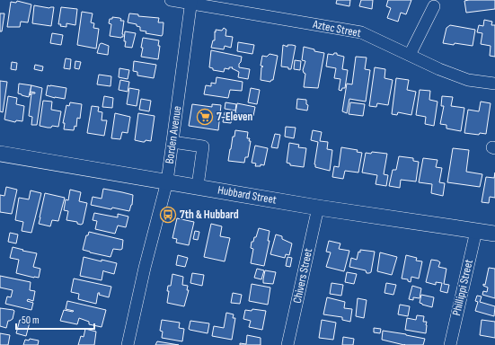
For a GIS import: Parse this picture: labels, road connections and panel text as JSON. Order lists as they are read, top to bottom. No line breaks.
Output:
{"streets":{"main road":["Hubbard Street"],"street":["Aztec Street","Borden Avenue","Chivers Street","Phillippi Street"]},"crossings":[["Aztec Street","Borden Avenue"],["Borden Avenue","Hubbard Street"],["Hubbard Street","Chivers Street"],["Hubbard Street","Phillippi Street"]],"places":{"supermarket":["7-Eleven"],"bus stop":["7th & Hubbard"]},"scale_bar":"50 m"}
